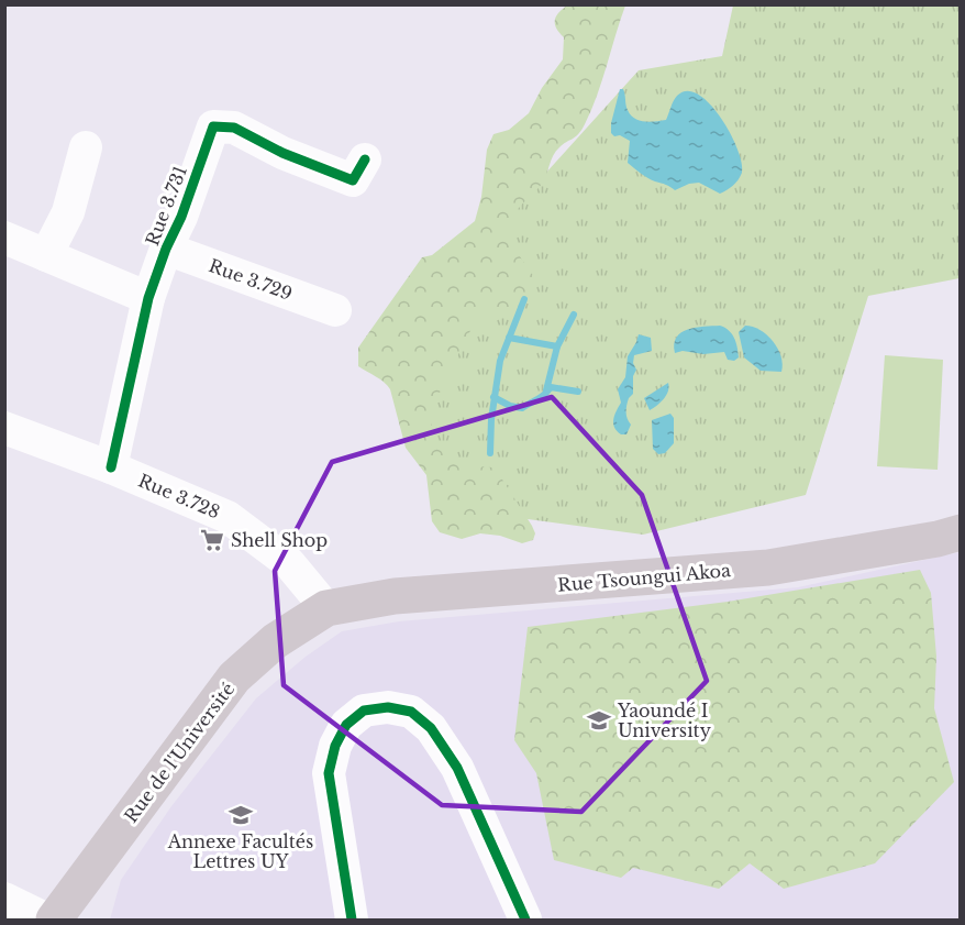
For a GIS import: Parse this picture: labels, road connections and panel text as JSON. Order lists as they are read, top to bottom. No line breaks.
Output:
{"streets":{"main road":["Rue Tsoungui Akoa","Rue de l'Université"],"street":["Rue 3.731","Rue 3.729","Rue 3.728"]},"crossings":[["Rue 3.731","Rue 3.729"],["Rue 3.731","Rue 3.728"],["Rue 3.728","Rue Tsoungui Akoa"],["Rue 3.728","Rue de l'Université"],["Rue Tsoungui Akoa","Rue de l'Université"]],"places":{"supermarket":["Shell Shop"],"school or university":["Yaoundé I University","Annexe Facultés Lettres UY"]}}
